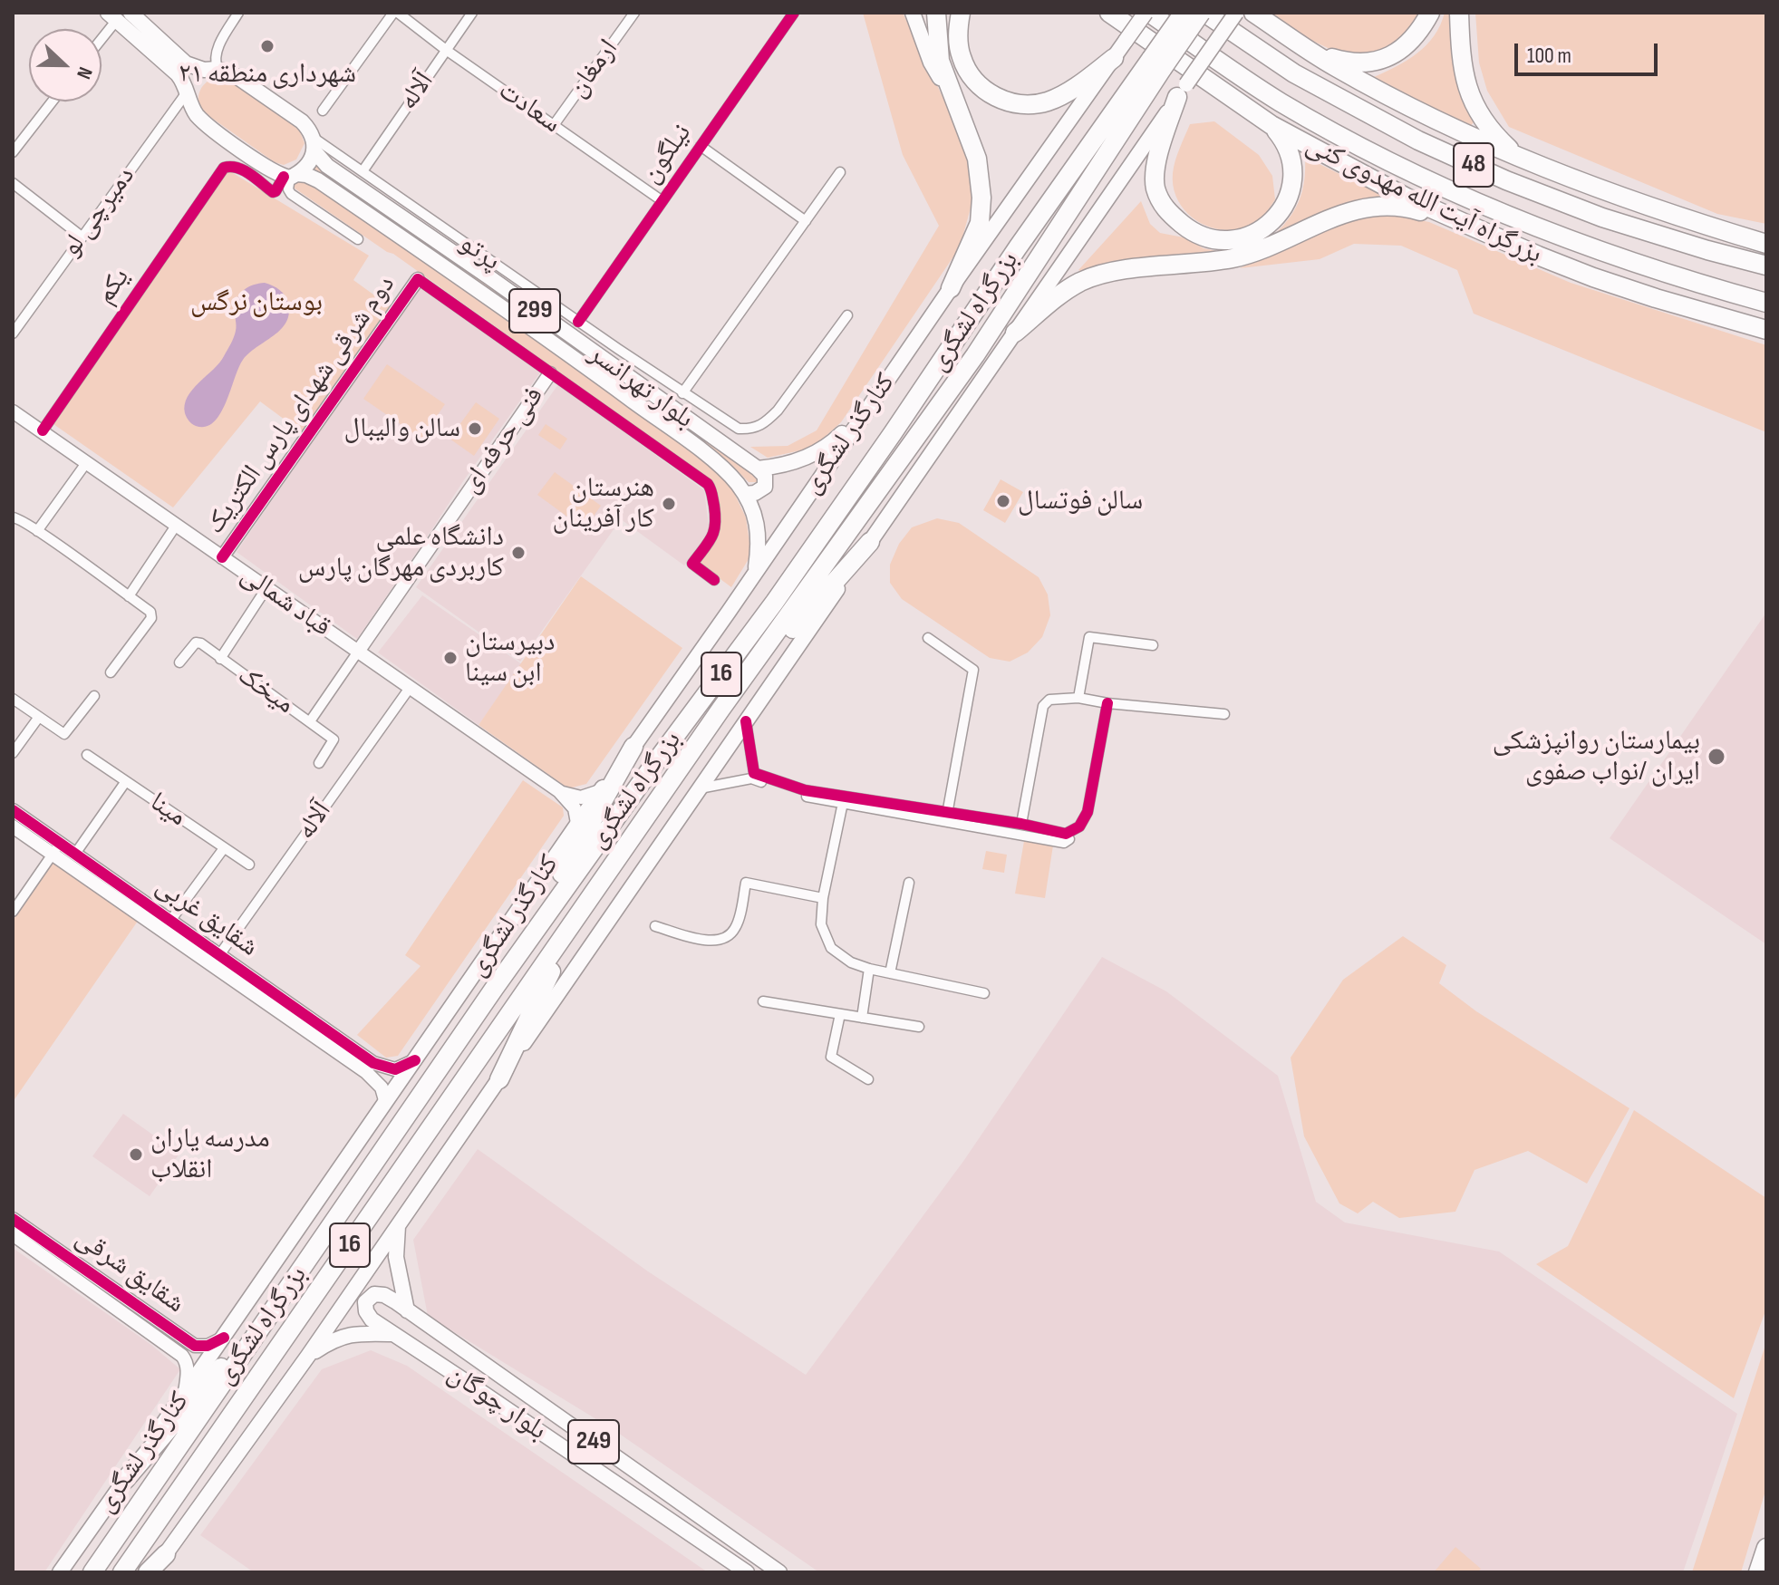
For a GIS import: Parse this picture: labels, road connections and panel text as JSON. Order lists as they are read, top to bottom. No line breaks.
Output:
{"streets":{"highway":["48","بزرگراه آیت الله مهدوی کنی","بزرگراه لشگری","16"],"main road":["299","بلوار تهرانسر","کنارگذر لشگری","بلوار چوگان","249"],"street":["ارمغان","آلاله","سعادت","نیلگون","دمیرچی لو","پرتو","یکم","دوم شرقی شهدای پارس الکتریک","فنی حرفه ای","قباد شمالی","میخک","مینا","شقایق غربی","شقایق شرقی"]},"crossings":[["ارمغان","سعادت"],["آلاله","سعادت"],["آلاله","پرتو"],["آلاله","قباد شمالی"],["آلاله","شقایق غربی"],["سعادت","نیلگون"],["نیلگون","پرتو"],["بزرگراه آیت الله مهدوی کنی","بزرگراه لشگری"],["بزرگراه آیت الله مهدوی کنی","کنارگذر لشگری"],["دمیرچی لو","بلوار تهرانسر"],["پرتو","بلوار تهرانسر"],["یکم","بلوار تهرانسر"],["یکم","قباد شمالی"],["بلوار تهرانسر","کنارگذر لشگری"],["دوم شرقی شهدای پارس الکتریک","قباد شمالی"],["کنارگذر لشگری","شقایق شرقی"],["فنی حرفه ای","قباد شمالی"]],"parks":["بوستان نرگس"],"places":["شهرداری منطقه ۲۱","سالن والیبال","سالن فوتسال","هنرستان کار آفرینان","دانشگاه علمی کاربردی مهرگان پارس","دبیرستان ابن سینا","بیمارستان روانپزشکی ایران /نواب صفوی","مدرسه یاران انقلاب"],"scale_bar":"100 m","north":"right"}
